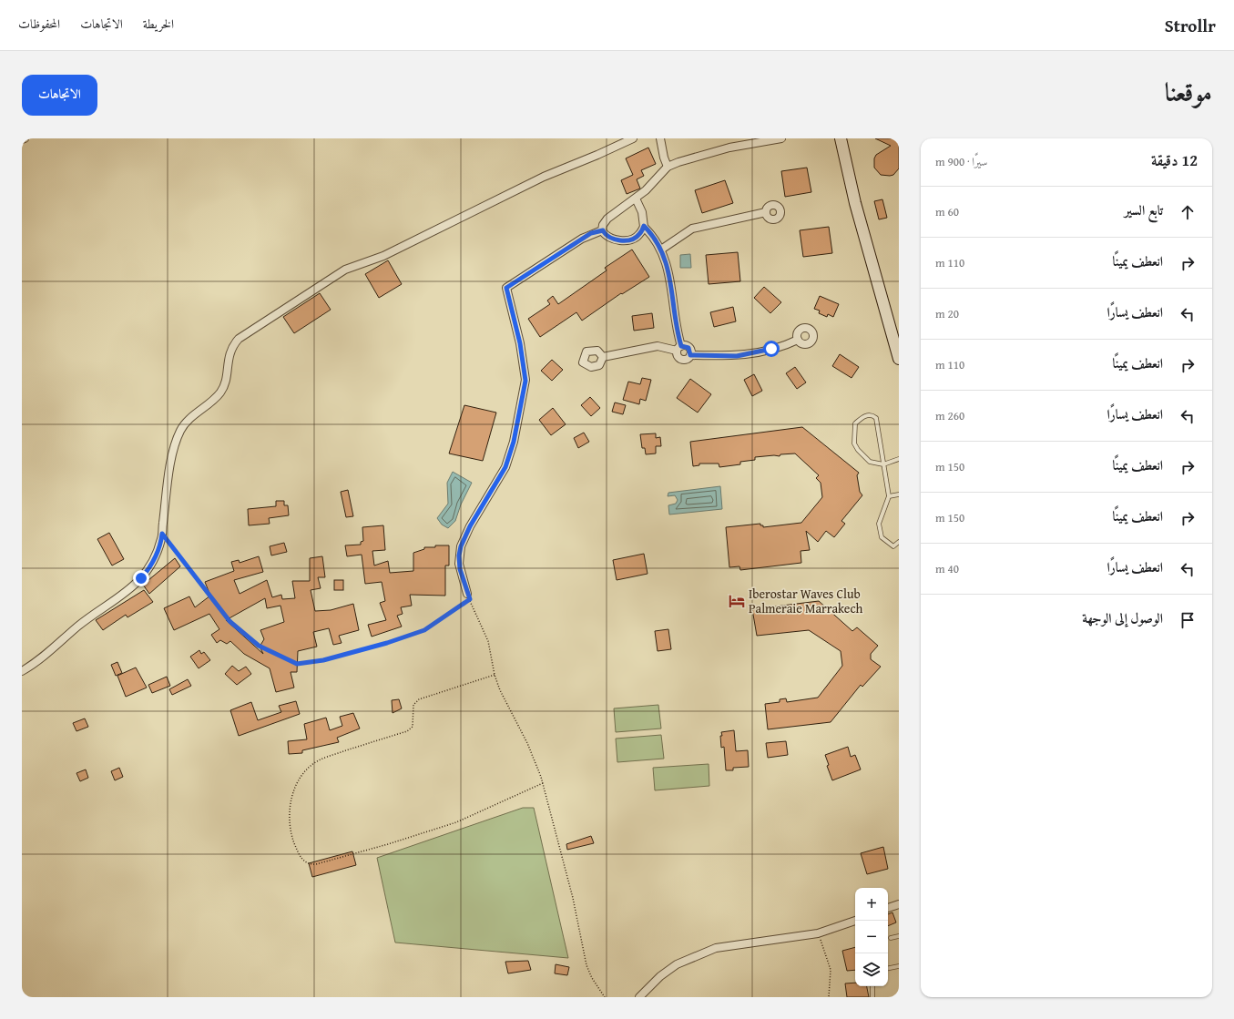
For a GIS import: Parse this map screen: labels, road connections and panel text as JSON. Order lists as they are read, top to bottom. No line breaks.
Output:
{"places":{"hotel":["Iberostar Waves Club Palmeraie Marrakech"]},"page":{"header":"Strollr","nav":["الخريطة","الاتجاهات","المحفوظات"],"title":"موقعنا","buttons":"الاتجاهات","heading":["12 دقيقة","سيرًا · 900 m"],"list":[["تابع السير","60 m"],["انعطف يمينًا","110 m"],["انعطف يسارًا","20 m"],["انعطف يمينًا","110 m"],["انعطف يسارًا","260 m"],["انعطف يمينًا","150 m"],["انعطف يمينًا","150 m"],["انعطف يسارًا","40 m"],"الوصول إلى الوجهة"],"map_buttons":["+","−"]}}
